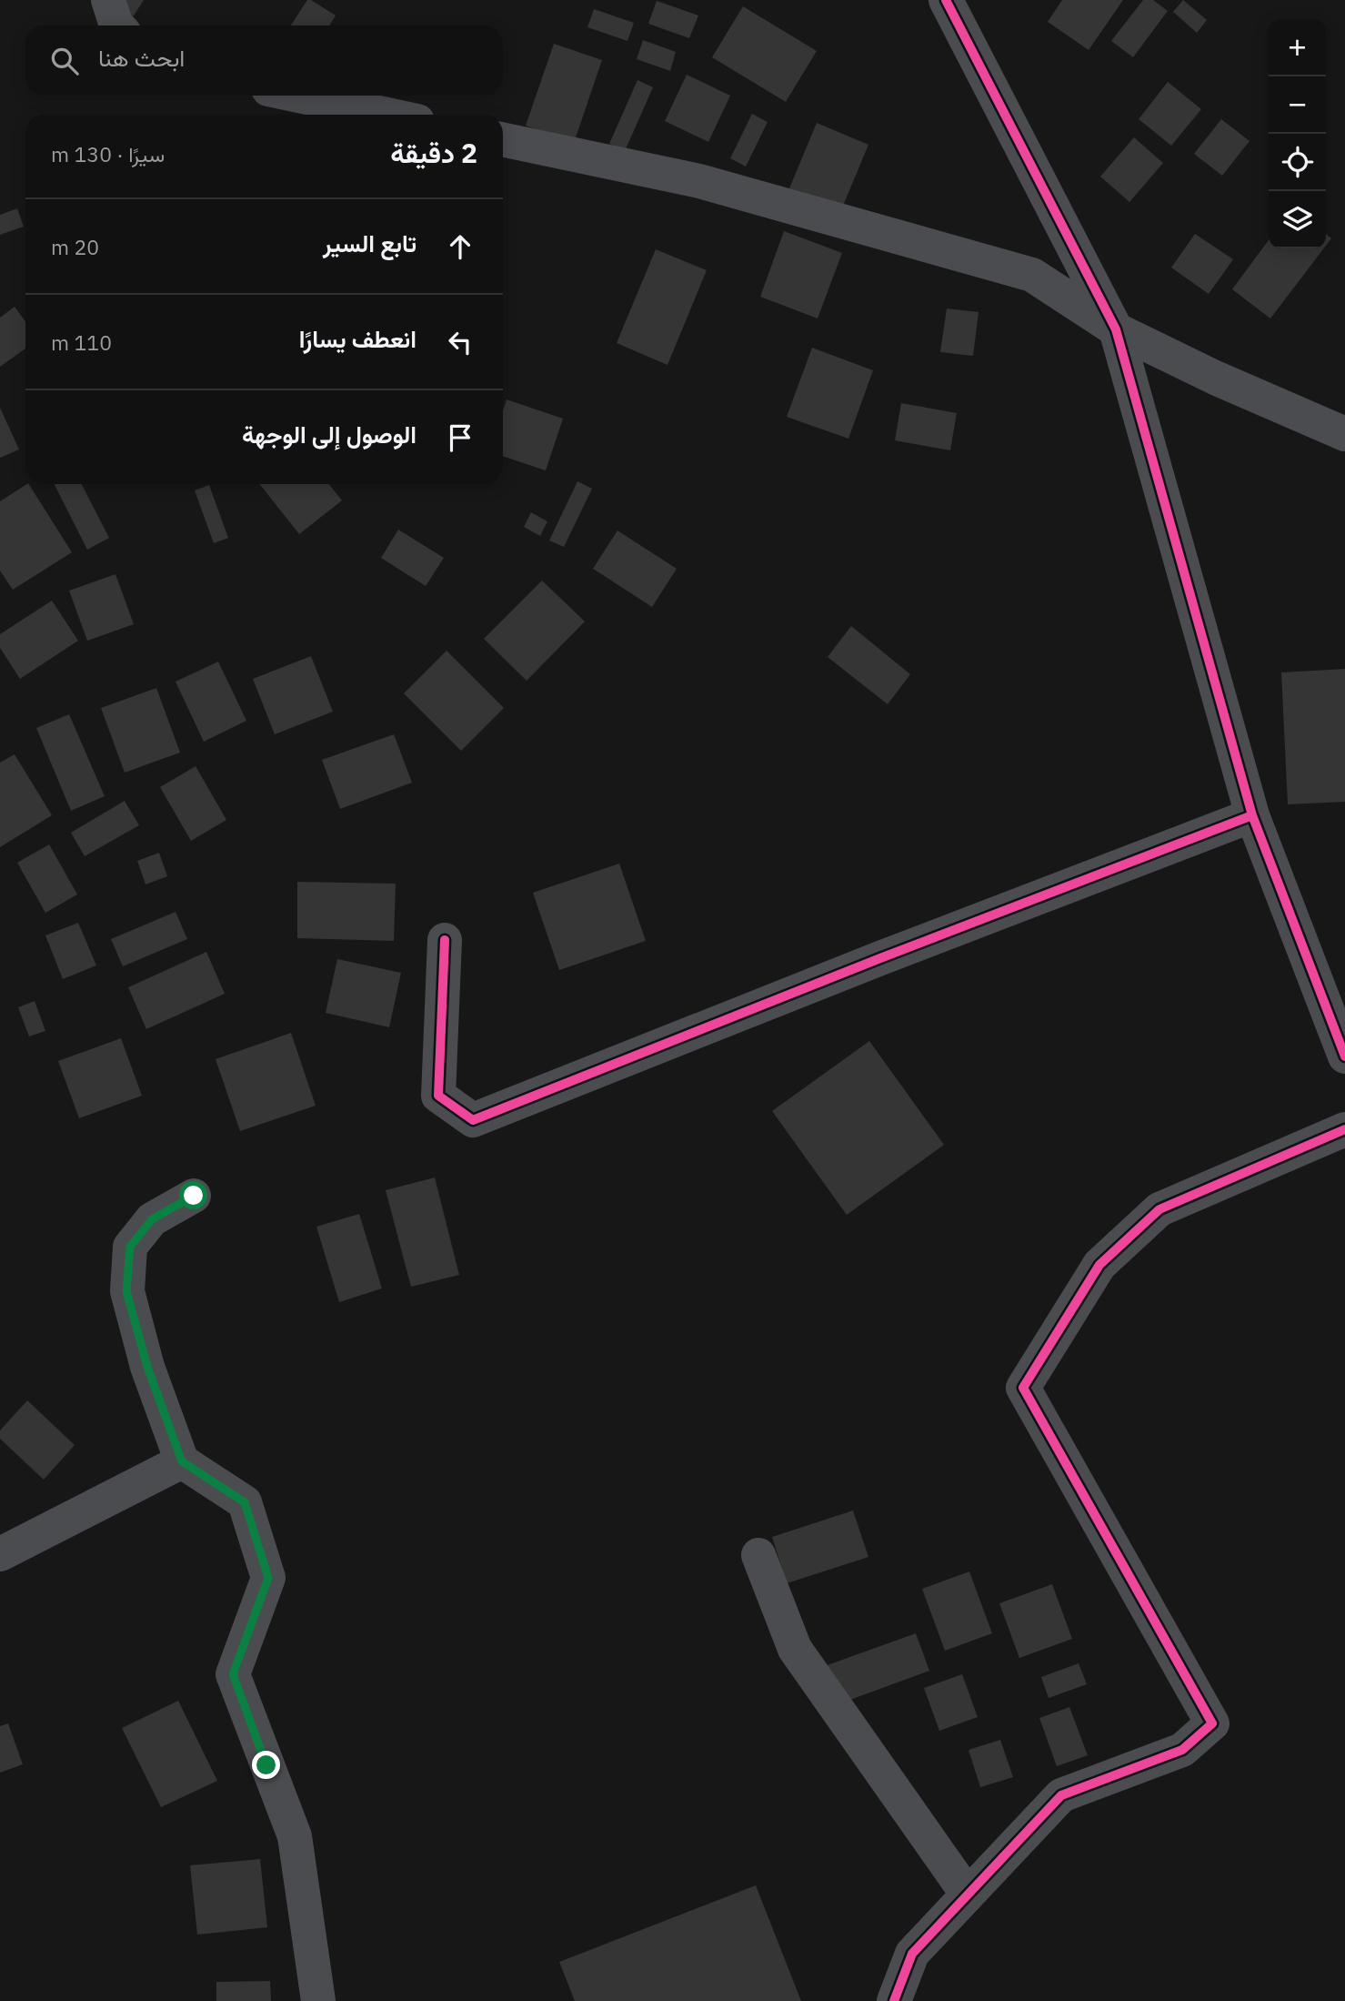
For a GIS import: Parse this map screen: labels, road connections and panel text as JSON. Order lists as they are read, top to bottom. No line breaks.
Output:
{"page":{"map_buttons":["+","−"],"search":"ابحث هنا","heading":["2 دقيقة","سيرًا · 130 m"],"list":[["تابع السير","20 m"],["انعطف يسارًا","110 m"],"الوصول إلى الوجهة"]}}
